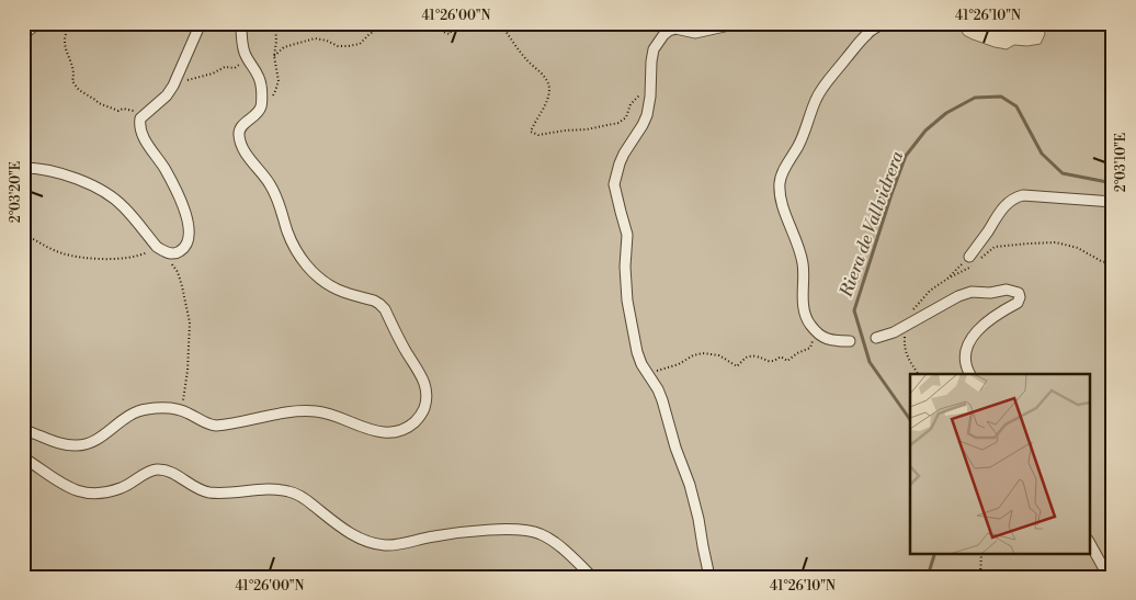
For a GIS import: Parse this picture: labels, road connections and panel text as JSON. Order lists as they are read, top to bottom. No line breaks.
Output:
{"water":["Riera de Vallvidrera"],"coordinates":["41°26'00\"N","41°26'10\"N","2°03'10\"E","2°03'20\"E"]}
